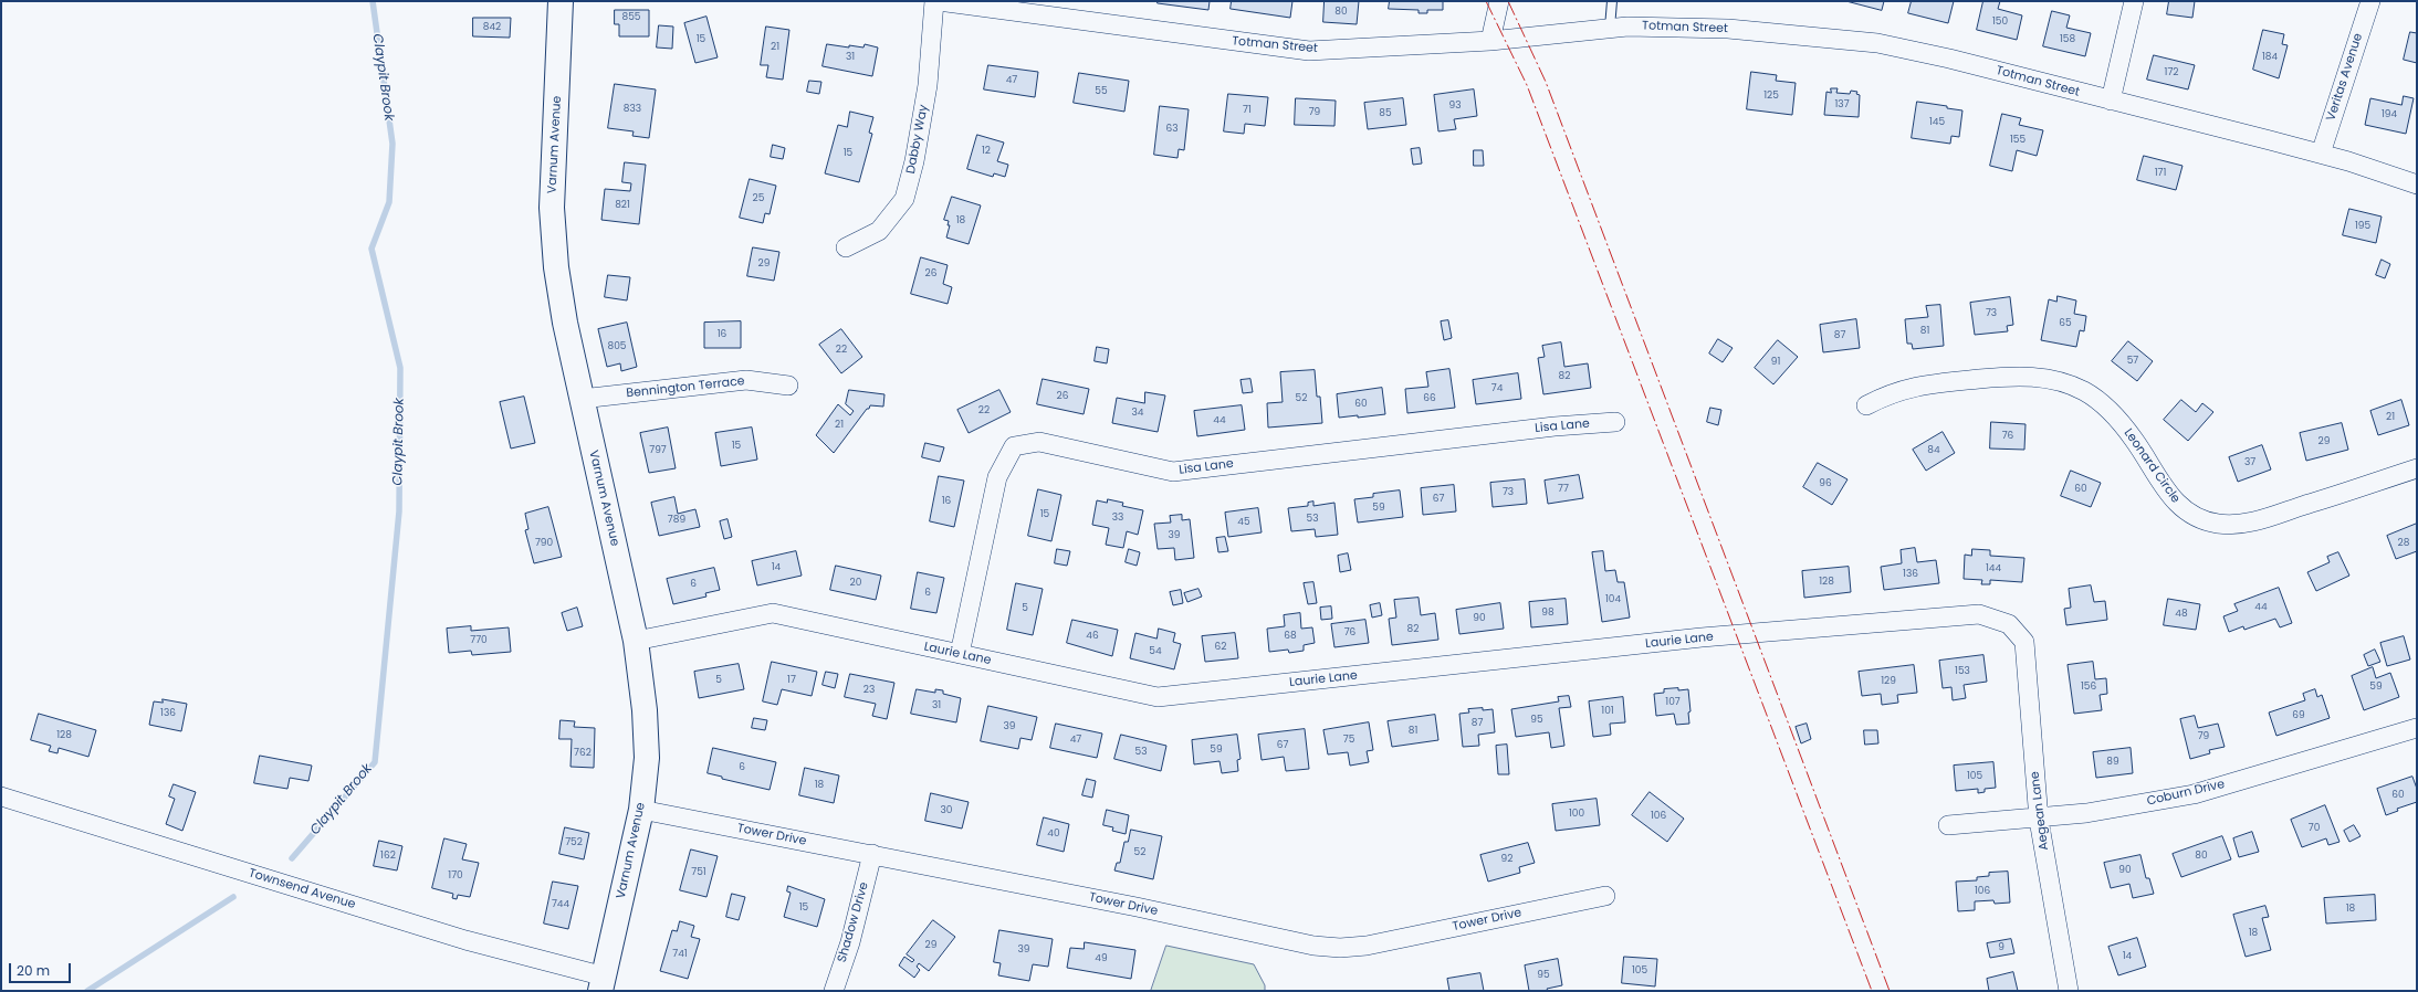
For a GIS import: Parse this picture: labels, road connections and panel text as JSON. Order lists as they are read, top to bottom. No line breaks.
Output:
{"streets":{"main road":["Varnum Avenue"],"street":["Totman Street","Veritas Avenue","Dabby Way","Bennington Terrace","Lisa Lane","Leonard Circle","Laurie Lane","Coburn Drive","Aegean Lane","Tower Drive","Townsend Avenue","Shadow Drive"]},"crossings":[["Totman Street","Veritas Avenue"],["Varnum Avenue","Bennington Terrace"],["Varnum Avenue","Laurie Lane"],["Varnum Avenue","Tower Drive"],["Varnum Avenue","Townsend Avenue"],["Lisa Lane","Laurie Lane"],["Laurie Lane","Aegean Lane"],["Coburn Drive","Aegean Lane"],["Tower Drive","Shadow Drive"]],"water":["Claypit Brook"],"house_numbers":["80","855","150","842","15","158","21","31","184","172","47","55","125","137","93","833","71","79","85","194","145","63","155","12","15","171","25","821","18","195","29","26","73","65","81","16","87","805","22","57","91","82","74","26","52","66","60","22","34","21","44","21","76","29","15","797","84","37","96","77","60","73","67","16","59","15","33","53","789","45","39","790","28","14","144","136","128","20","6","6","104","44","5","98","48","90","82","76","46","68","770","62","54","153","5","17","129","156","59","23","107","31","101","136","69","95","87","39","81","128","79","47","75","67","59","53","762","89","6","105","18","60","30","100","106","70","40","752","52","162","80","92","90","751","170","106","744","15","18","18","29","9","39","741","14","49","105","95"],"scale_bar":"20 m"}
